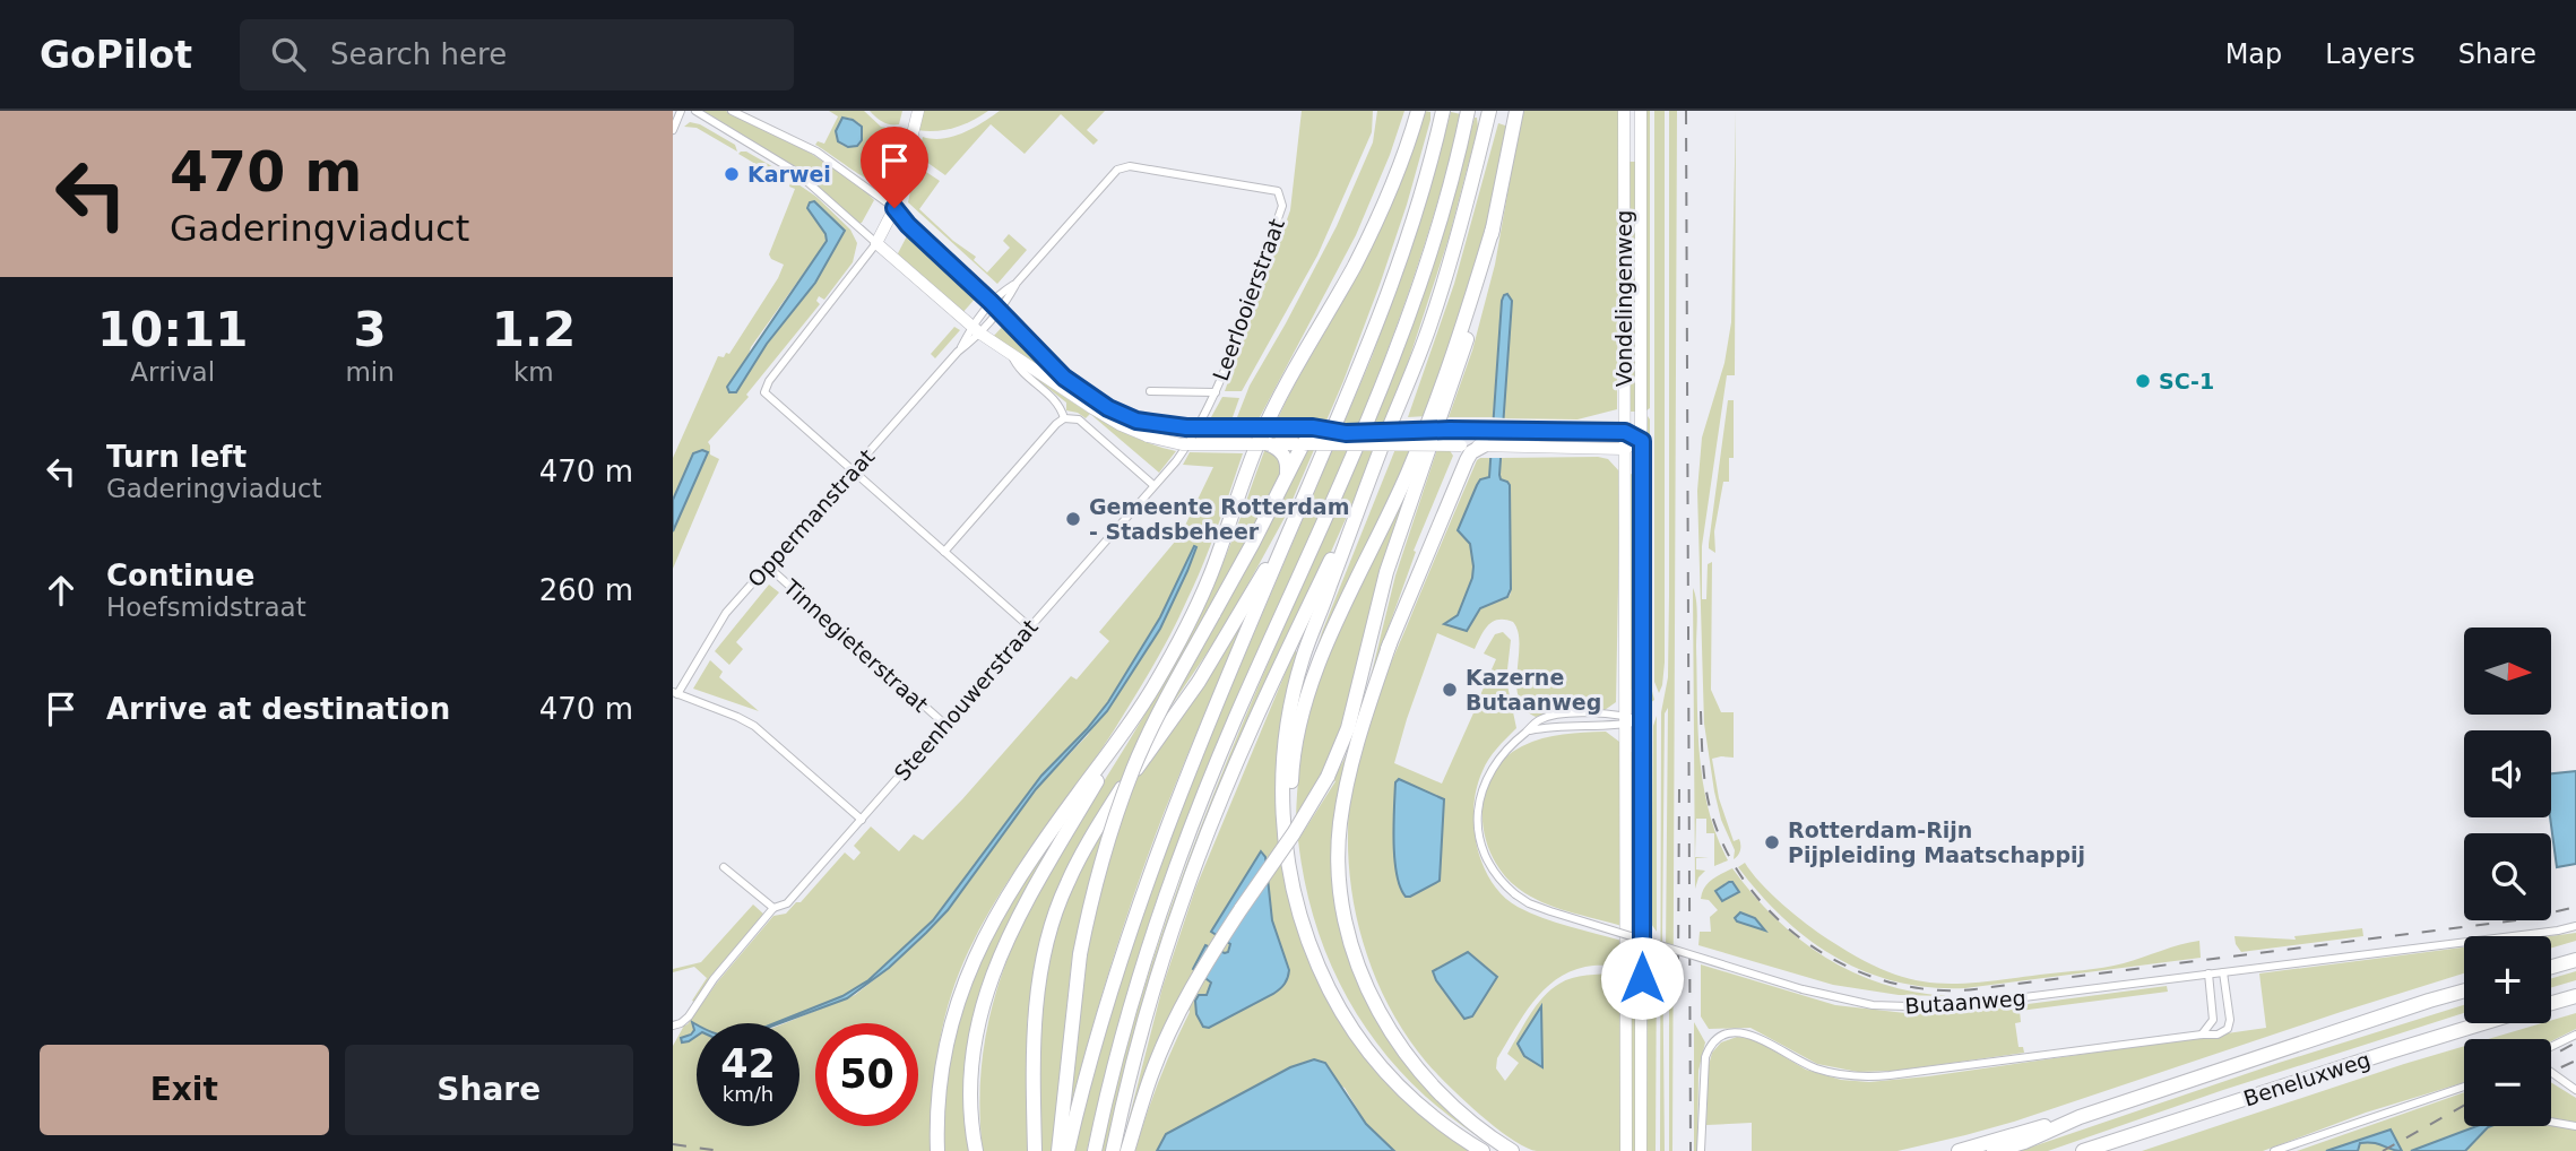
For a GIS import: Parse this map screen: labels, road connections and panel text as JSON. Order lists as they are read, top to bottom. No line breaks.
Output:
{"streets":{"highway":["Beneluxweg"],"main road":["Vondelingenweg"],"street":["Leerlooierstraat","Oppermanstraat","Tinnegieterstraat","Steenhouwerstraat","Butaanweg"]},"crossings":[["Vondelingenweg","Butaanweg"],["Leerlooierstraat","Oppermanstraat"],["Leerlooierstraat","Steenhouwerstraat"],["Oppermanstraat","Tinnegieterstraat"],["Tinnegieterstraat","Steenhouwerstraat"]],"places":["Karwei","SC-1","Gemeente Rotterdam - Stadsbeheer","Kazerne Butaanweg","Rotterdam-Rijn Pijpleiding Maatschappij"],"north":"right","page":{"header":"GoPilot","search":"Search here","nav":["Map","Layers","Share"],"turn":["470 m","Gaderingviaduct"],"eta":["10:11","Arrival","3","min","1.2","km"],"list":[{"name":"Turn left","note":"Gaderingviaduct","value":"470 m"},{"name":"Continue","note":"Hoefsmidstraat","value":"260 m"},{"name":"Arrive at destination","value":"470 m"}],"map_buttons":["+","−"],"speed":"42 km/h","limit":"50","buttons":["Exit","Share"]}}
